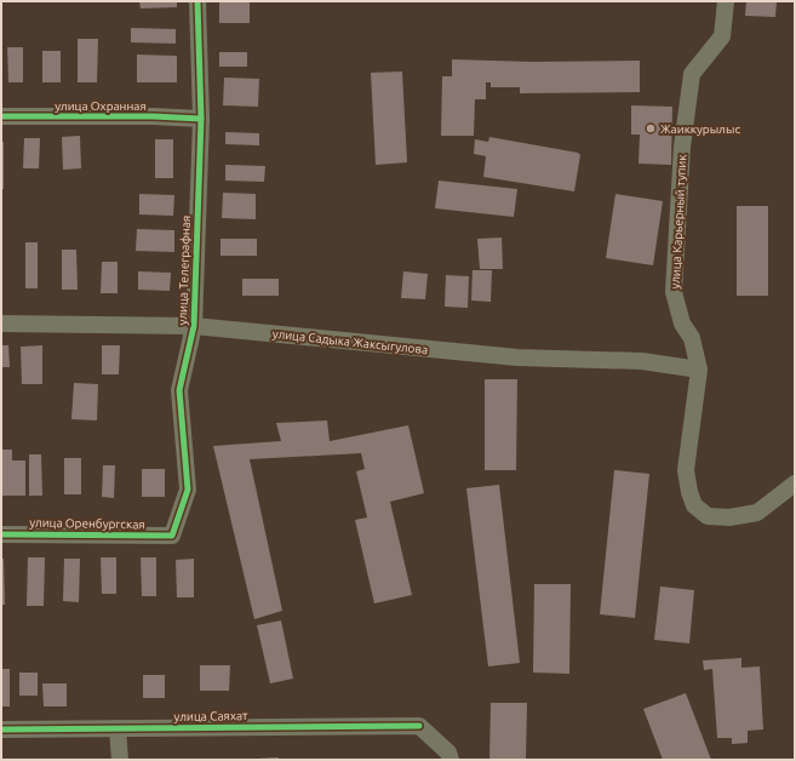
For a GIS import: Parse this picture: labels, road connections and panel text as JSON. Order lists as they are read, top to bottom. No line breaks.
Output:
{"streets":{"street":["улица Охранная","улица Карьерный тупик","улица Телеграфная","улица Садыка Жаксыгулова","улица Оренбургская","улица Саяхат"]},"crossings":[["улица Охранная","улица Телеграфная"],["улица Карьерный тупик","улица Садыка Жаксыгулова"],["улица Телеграфная","улица Садыка Жаксыгулова"],["улица Телеграфная","улица Оренбургская"]],"places":["Жаиккурылыс"]}
